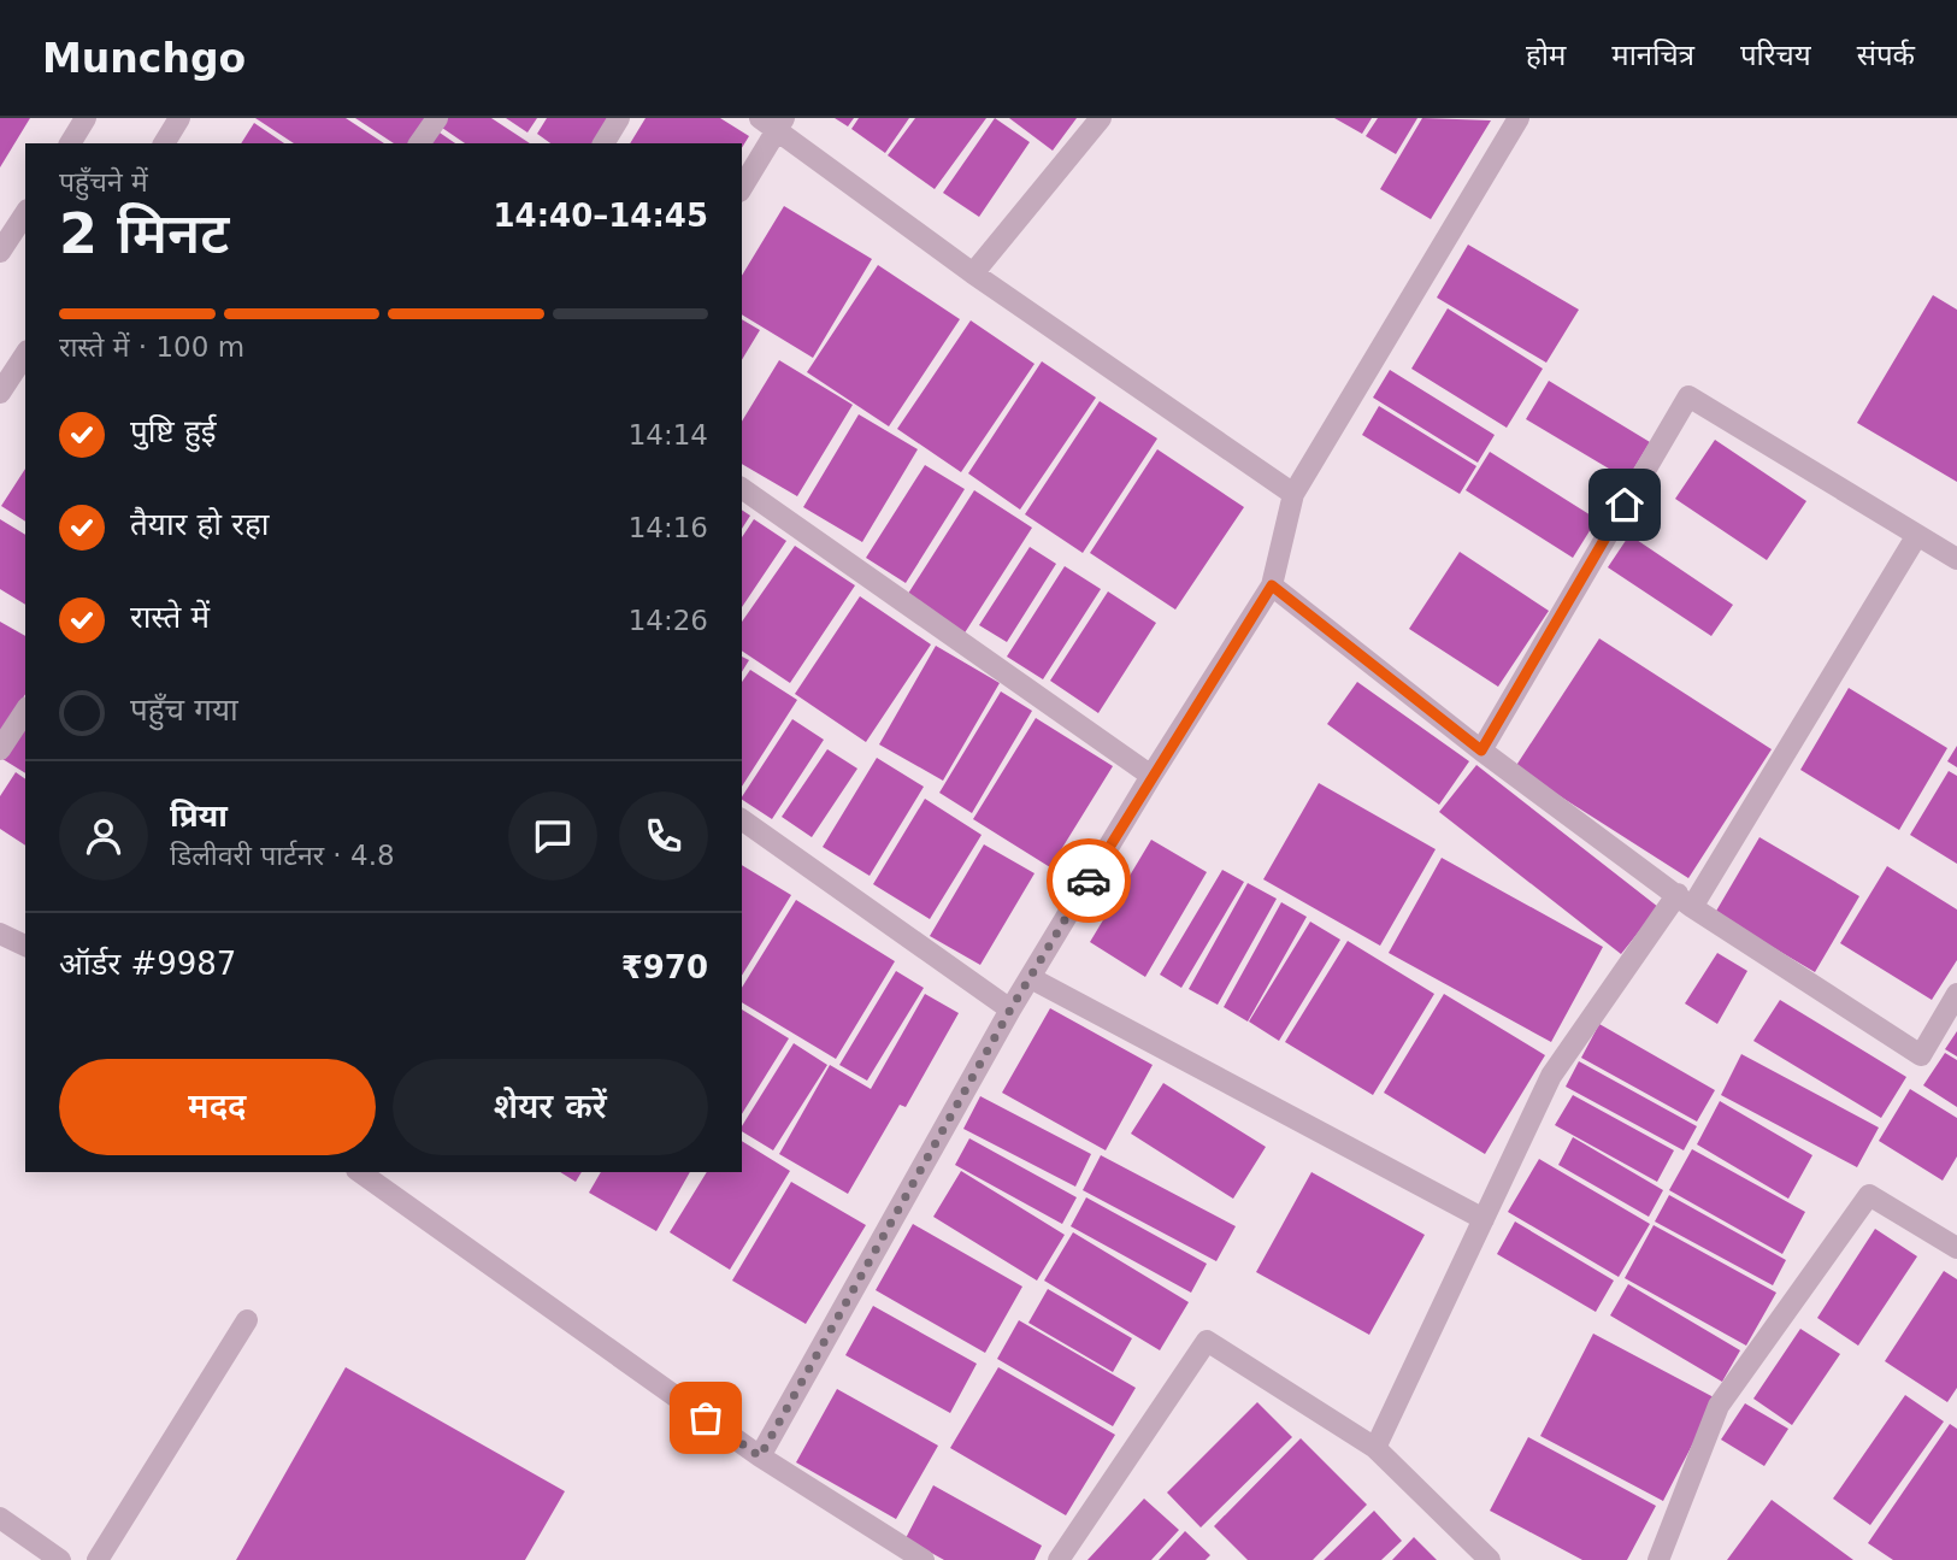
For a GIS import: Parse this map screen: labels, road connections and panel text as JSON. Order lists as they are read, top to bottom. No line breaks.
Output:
{"page":{"header":"Munchgo","nav":["होम","मानचित्र","परिचय","संपर्क"],"heading":["2 मिनट","पहुँचने में","14:40–14:45"],"panel":["प्रिया","डिलीवरी पार्टनर · 4.8","ऑर्डर #9987","₹970"],"bar":"रास्ते में · 100 m","list":[["पुष्टि हुई","14:14"],["तैयार हो रहा","14:16"],["रास्ते में","14:26"],"पहुँच गया"],"buttons":["मदद","शेयर करें"]}}
